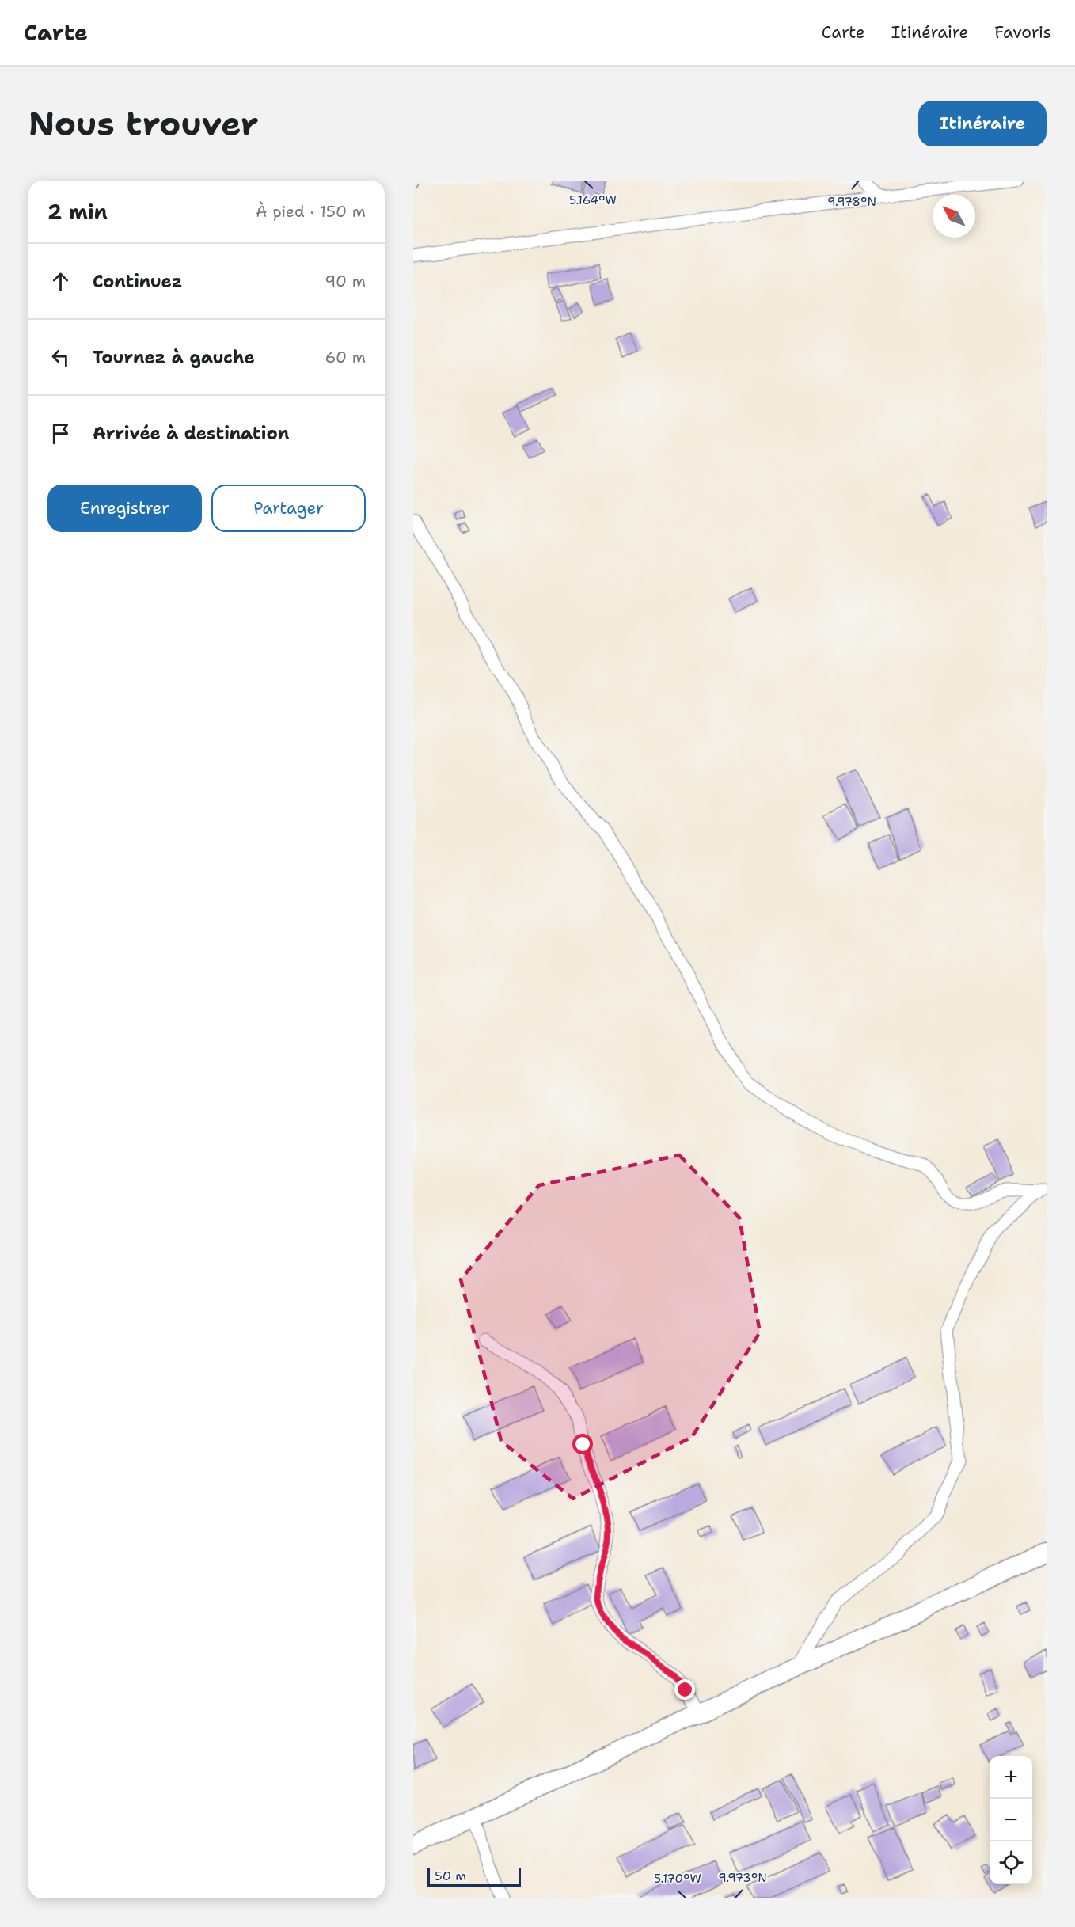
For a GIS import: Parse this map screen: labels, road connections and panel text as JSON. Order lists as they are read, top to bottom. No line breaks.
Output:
{"scale_bar":"50 m","north":"top left","page":{"header":"Carte","nav":["Carte","Itinéraire","Favoris"],"buttons":["Itinéraire",["Enregistrer","Partager"]],"title":"Nous trouver","heading":["2 min","À pied · 150 m"],"list":[["Continuez","90 m"],["Tournez à gauche","60 m"],"Arrivée à destination"],"map_buttons":["+","−"],"scale":"50 m"},"coordinates":["5.164°W","9.978°N","9.973°N","5.170°W"]}
